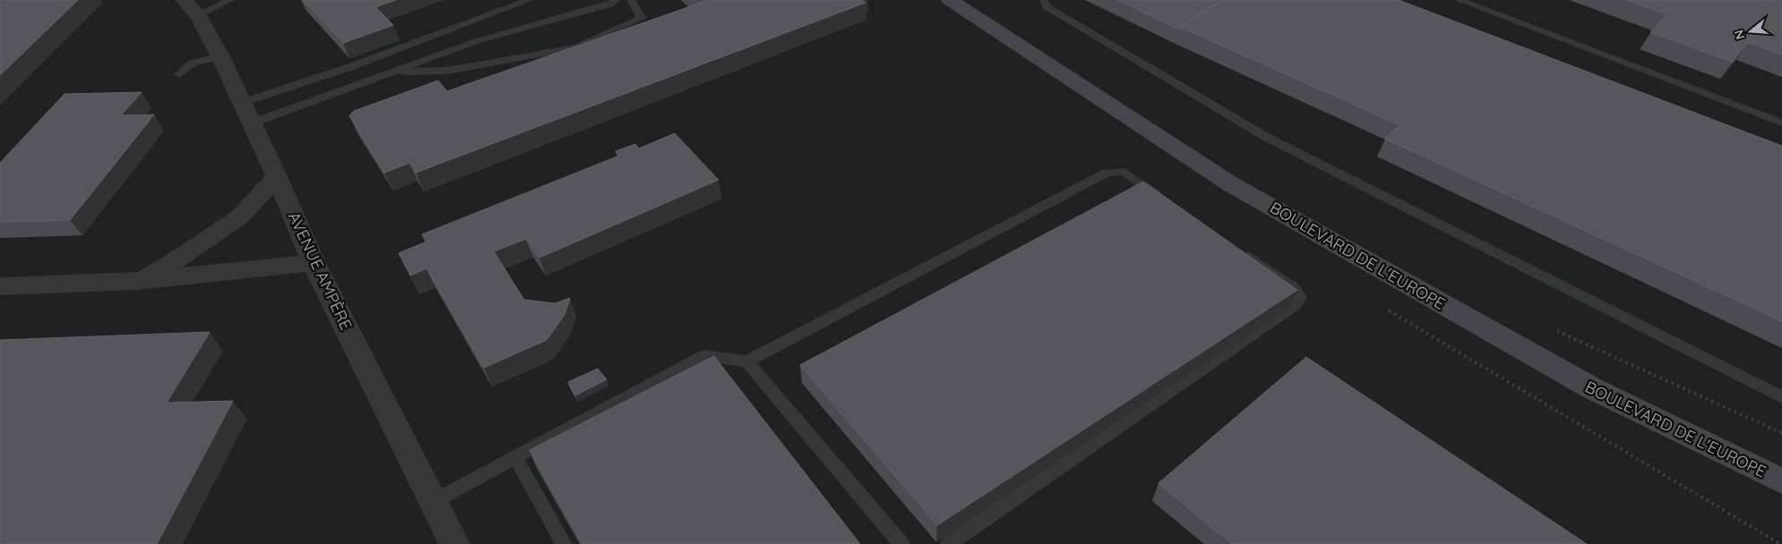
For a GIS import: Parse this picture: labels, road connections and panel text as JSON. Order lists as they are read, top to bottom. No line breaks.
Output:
{"streets":{"main road":["BOULEVARD DE L'EUROPE"],"street":["AVENUE AMPÈRE"]},"north":"left"}
